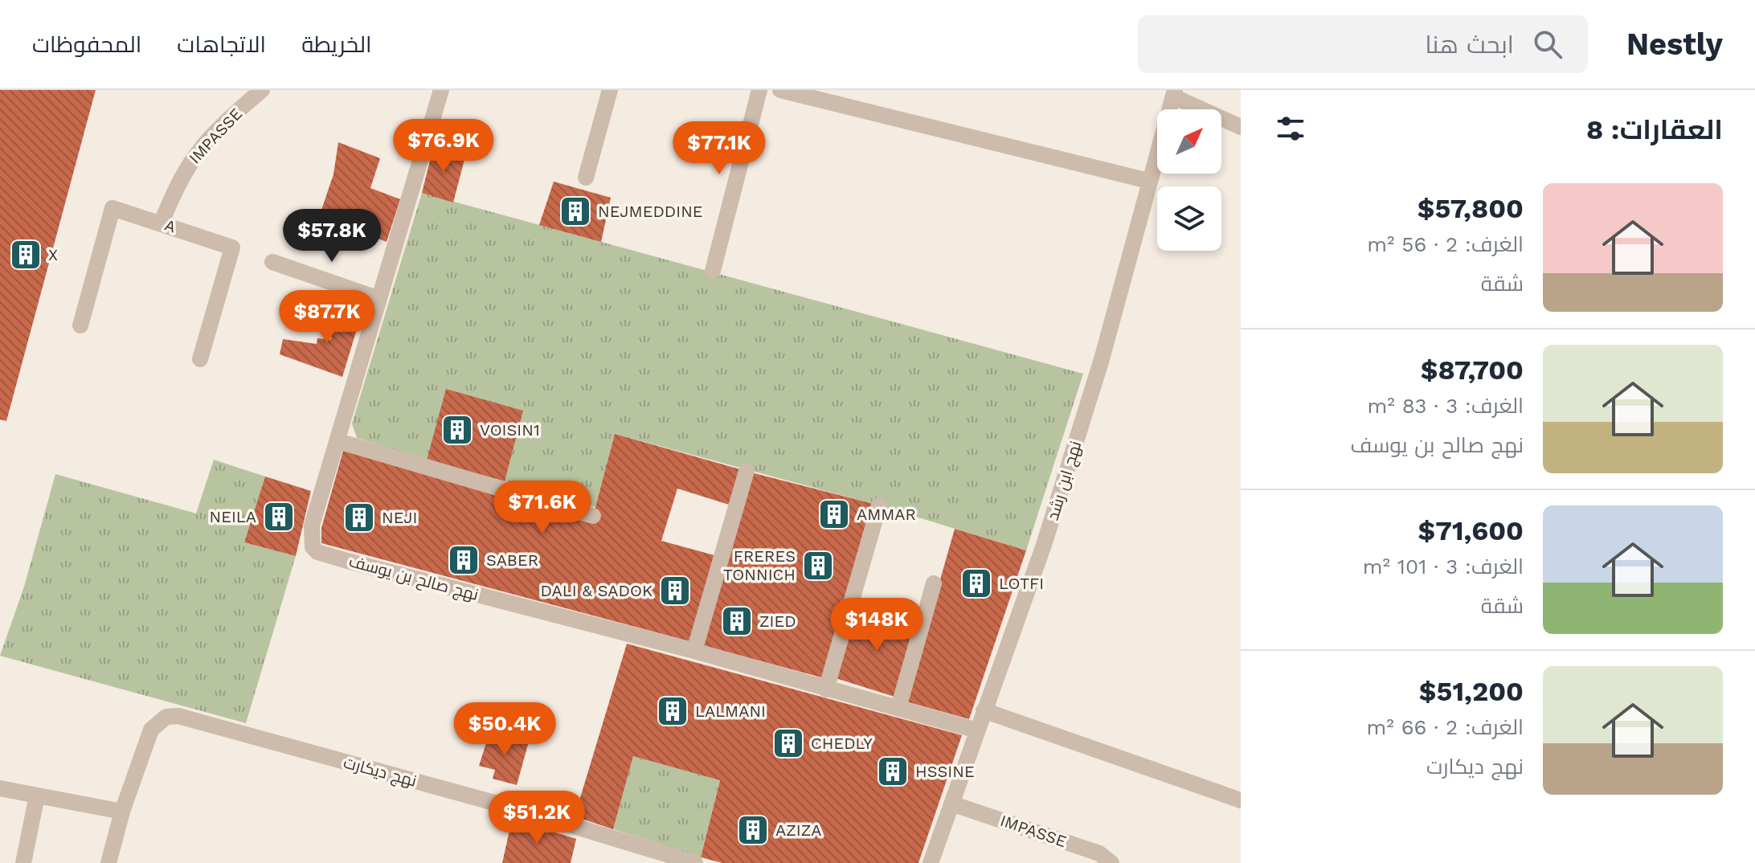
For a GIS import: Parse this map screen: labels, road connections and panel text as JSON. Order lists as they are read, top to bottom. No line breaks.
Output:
{"streets":{"street":["IMPASSE","A","نهج ابن رشد","نهج صالح بن يوسف","نهج ديكارت"]},"crossings":[["IMPASSE","A"],["IMPASSE","نهج ابن رشد"],["نهج ابن رشد","نهج صالح بن يوسف"]],"places":{"building":["NEJMEDDINE","X","VOISIN1","AMMAR","NEILA","NEJI","SABER","FRERES TONNICH","LOTFI","DALI & SADOK","ZIED","LALMANI","CHEDLY","HSSINE","AZIZA"]},"north":"top right","page":{"header":"Nestly","search":"ابحث هنا","nav":["الخريطة","الاتجاهات","المحفوظات"],"heading":"العقارات: 8","price":["$76.9K","$77.1K","$57.8K","$87.7K","$71.6K","$148K","$50.4K","$51.2K"],"list":[{"name":"$57,800","note":"الغرف: 2 · 56 m² · شقة"},{"name":"$87,700","note":"الغرف: 3 · 83 m² · نهج صالح بن يوسف"},{"name":"$71,600","note":"الغرف: 3 · 101 m² · شقة"},{"name":"$51,200","note":"الغرف: 2 · 66 m² · نهج ديكارت"}]}}
